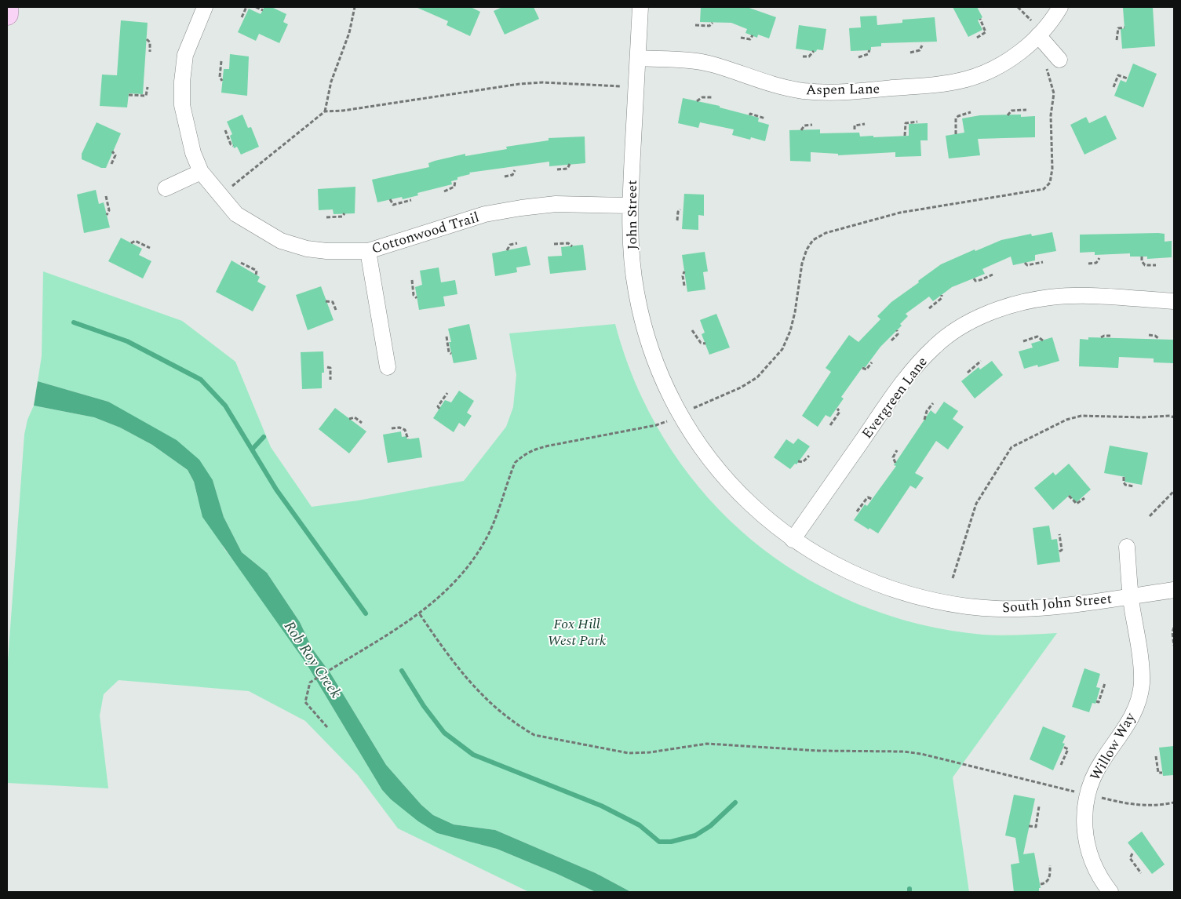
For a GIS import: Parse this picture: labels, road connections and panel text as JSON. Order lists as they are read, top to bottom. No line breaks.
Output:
{"streets":{"street":["Aspen Lane","John Street","Cottonwood Trail","Evergreen Lane","South John Street","Willow Way"]},"crossings":[["Aspen Lane","John Street"],["John Street","Cottonwood Trail"],["John Street","South John Street"],["Evergreen Lane","South John Street"],["South John Street","Willow Way"]],"water":["Rob Roy Creek"],"parks":["Fox Hill West Park"]}
